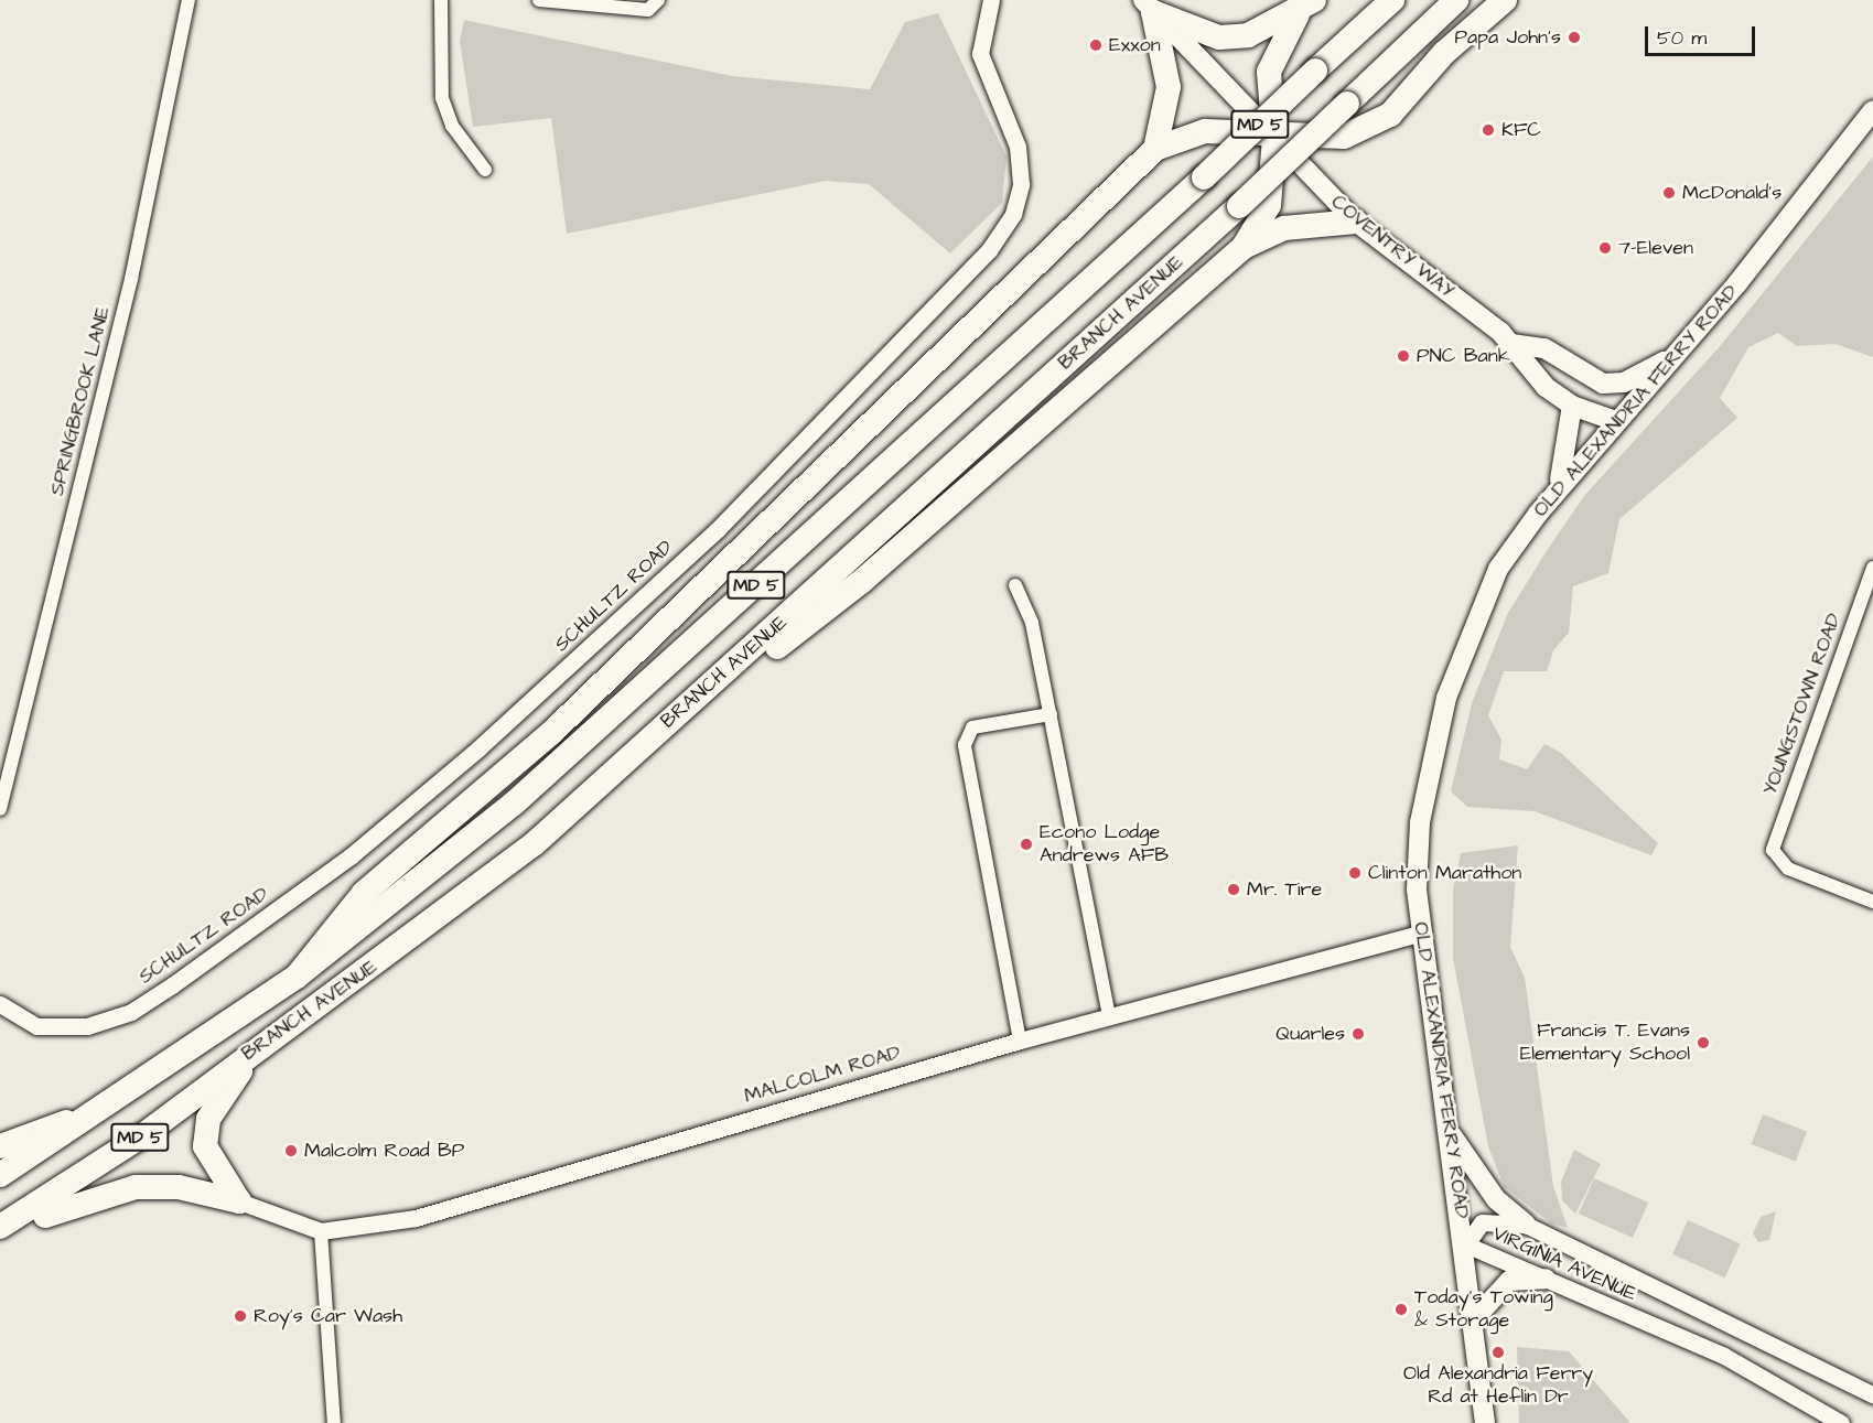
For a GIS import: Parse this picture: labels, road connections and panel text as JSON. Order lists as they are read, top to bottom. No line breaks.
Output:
{"streets":{"highway":["MD 5","BRANCH AVENUE"],"main road":["COVENTRY WAY","OLD ALEXANDRIA FERRY ROAD"],"street":["SPRINGBROOK LANE","SCHULTZ ROAD","YOUNGSTOWN ROAD","MALCOLM ROAD","VIRGINIA AVENUE"]},"crossings":[["COVENTRY WAY","OLD ALEXANDRIA FERRY ROAD"],["OLD ALEXANDRIA FERRY ROAD","MALCOLM ROAD"],["OLD ALEXANDRIA FERRY ROAD","VIRGINIA AVENUE"]],"places":["Papa John's","Exxon","KFC","McDonald's","7-Eleven","PNC Bank","Econo Lodge Andrews AFB","Clinton Marathon","Mr. Tire","Quarles","Francis T. Evans Elementary School","Malcolm Road BP","Today's Towing & Storage","Roy's Car Wash","Old Alexandria Ferry Rd at Heflin Dr"],"scale_bar":"50 m"}
